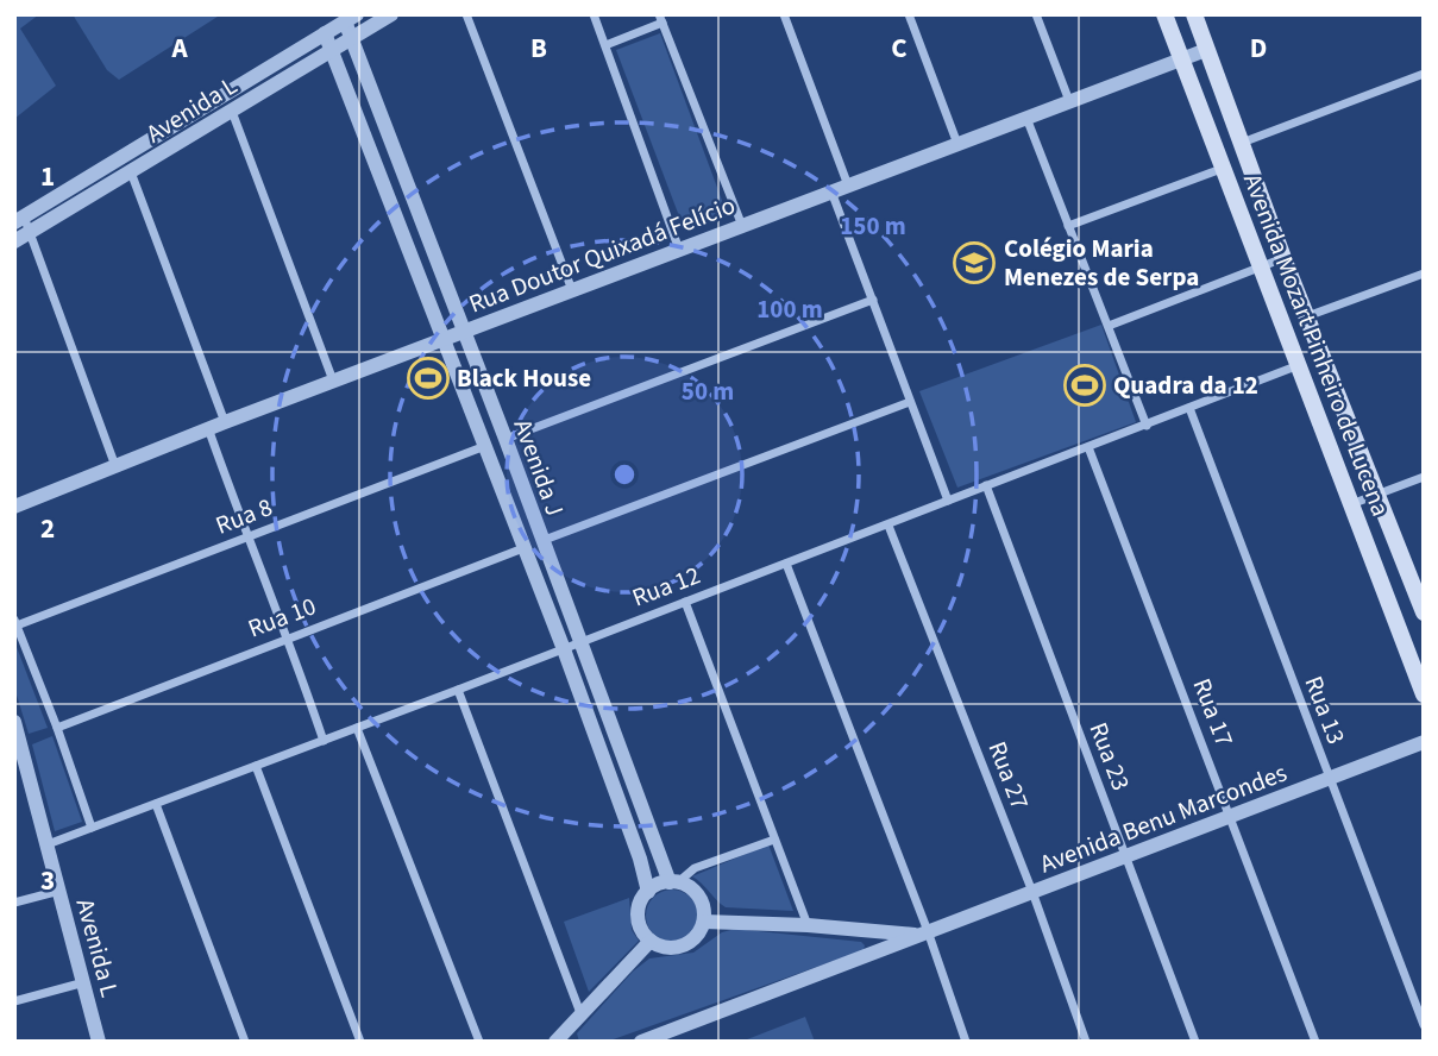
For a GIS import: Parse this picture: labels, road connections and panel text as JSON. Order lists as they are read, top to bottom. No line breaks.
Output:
{"streets":{"main road":["Avenida Mozart Pinheiro de Lucena"],"street":["Avenida L","Rua Doutor Quixadá Felício","Avenida J","Rua 8","Rua 12","Rua 10","Rua 13","Rua 17","Rua 23","Rua 27","Avenida Benu Marcondes"]},"crossings":[["Avenida L","Avenida J"],["Avenida L","Rua 12"],["Rua Doutor Quixadá Felício","Avenida Mozart Pinheiro de Lucena"],["Rua Doutor Quixadá Felício","Avenida J"],["Avenida Mozart Pinheiro de Lucena","Rua 12"],["Avenida J","Rua 8"],["Avenida J","Rua 12"],["Avenida J","Rua 10"],["Avenida J","Avenida Benu Marcondes"],["Rua 12","Rua 13"],["Rua 12","Rua 17"],["Rua 12","Rua 23"],["Rua 12","Rua 27"],["Rua 13","Avenida Benu Marcondes"],["Rua 17","Avenida Benu Marcondes"],["Rua 23","Avenida Benu Marcondes"],["Rua 27","Avenida Benu Marcondes"]],"places":{"school or university":["Colégio Maria Menezes de Serpa"],"sports":["Black House","Quadra da 12"]},"grid":{"columns":["A","B","C","D"],"rows":["1","2","3"]},"rings":["150 m","100 m","50 m"]}
